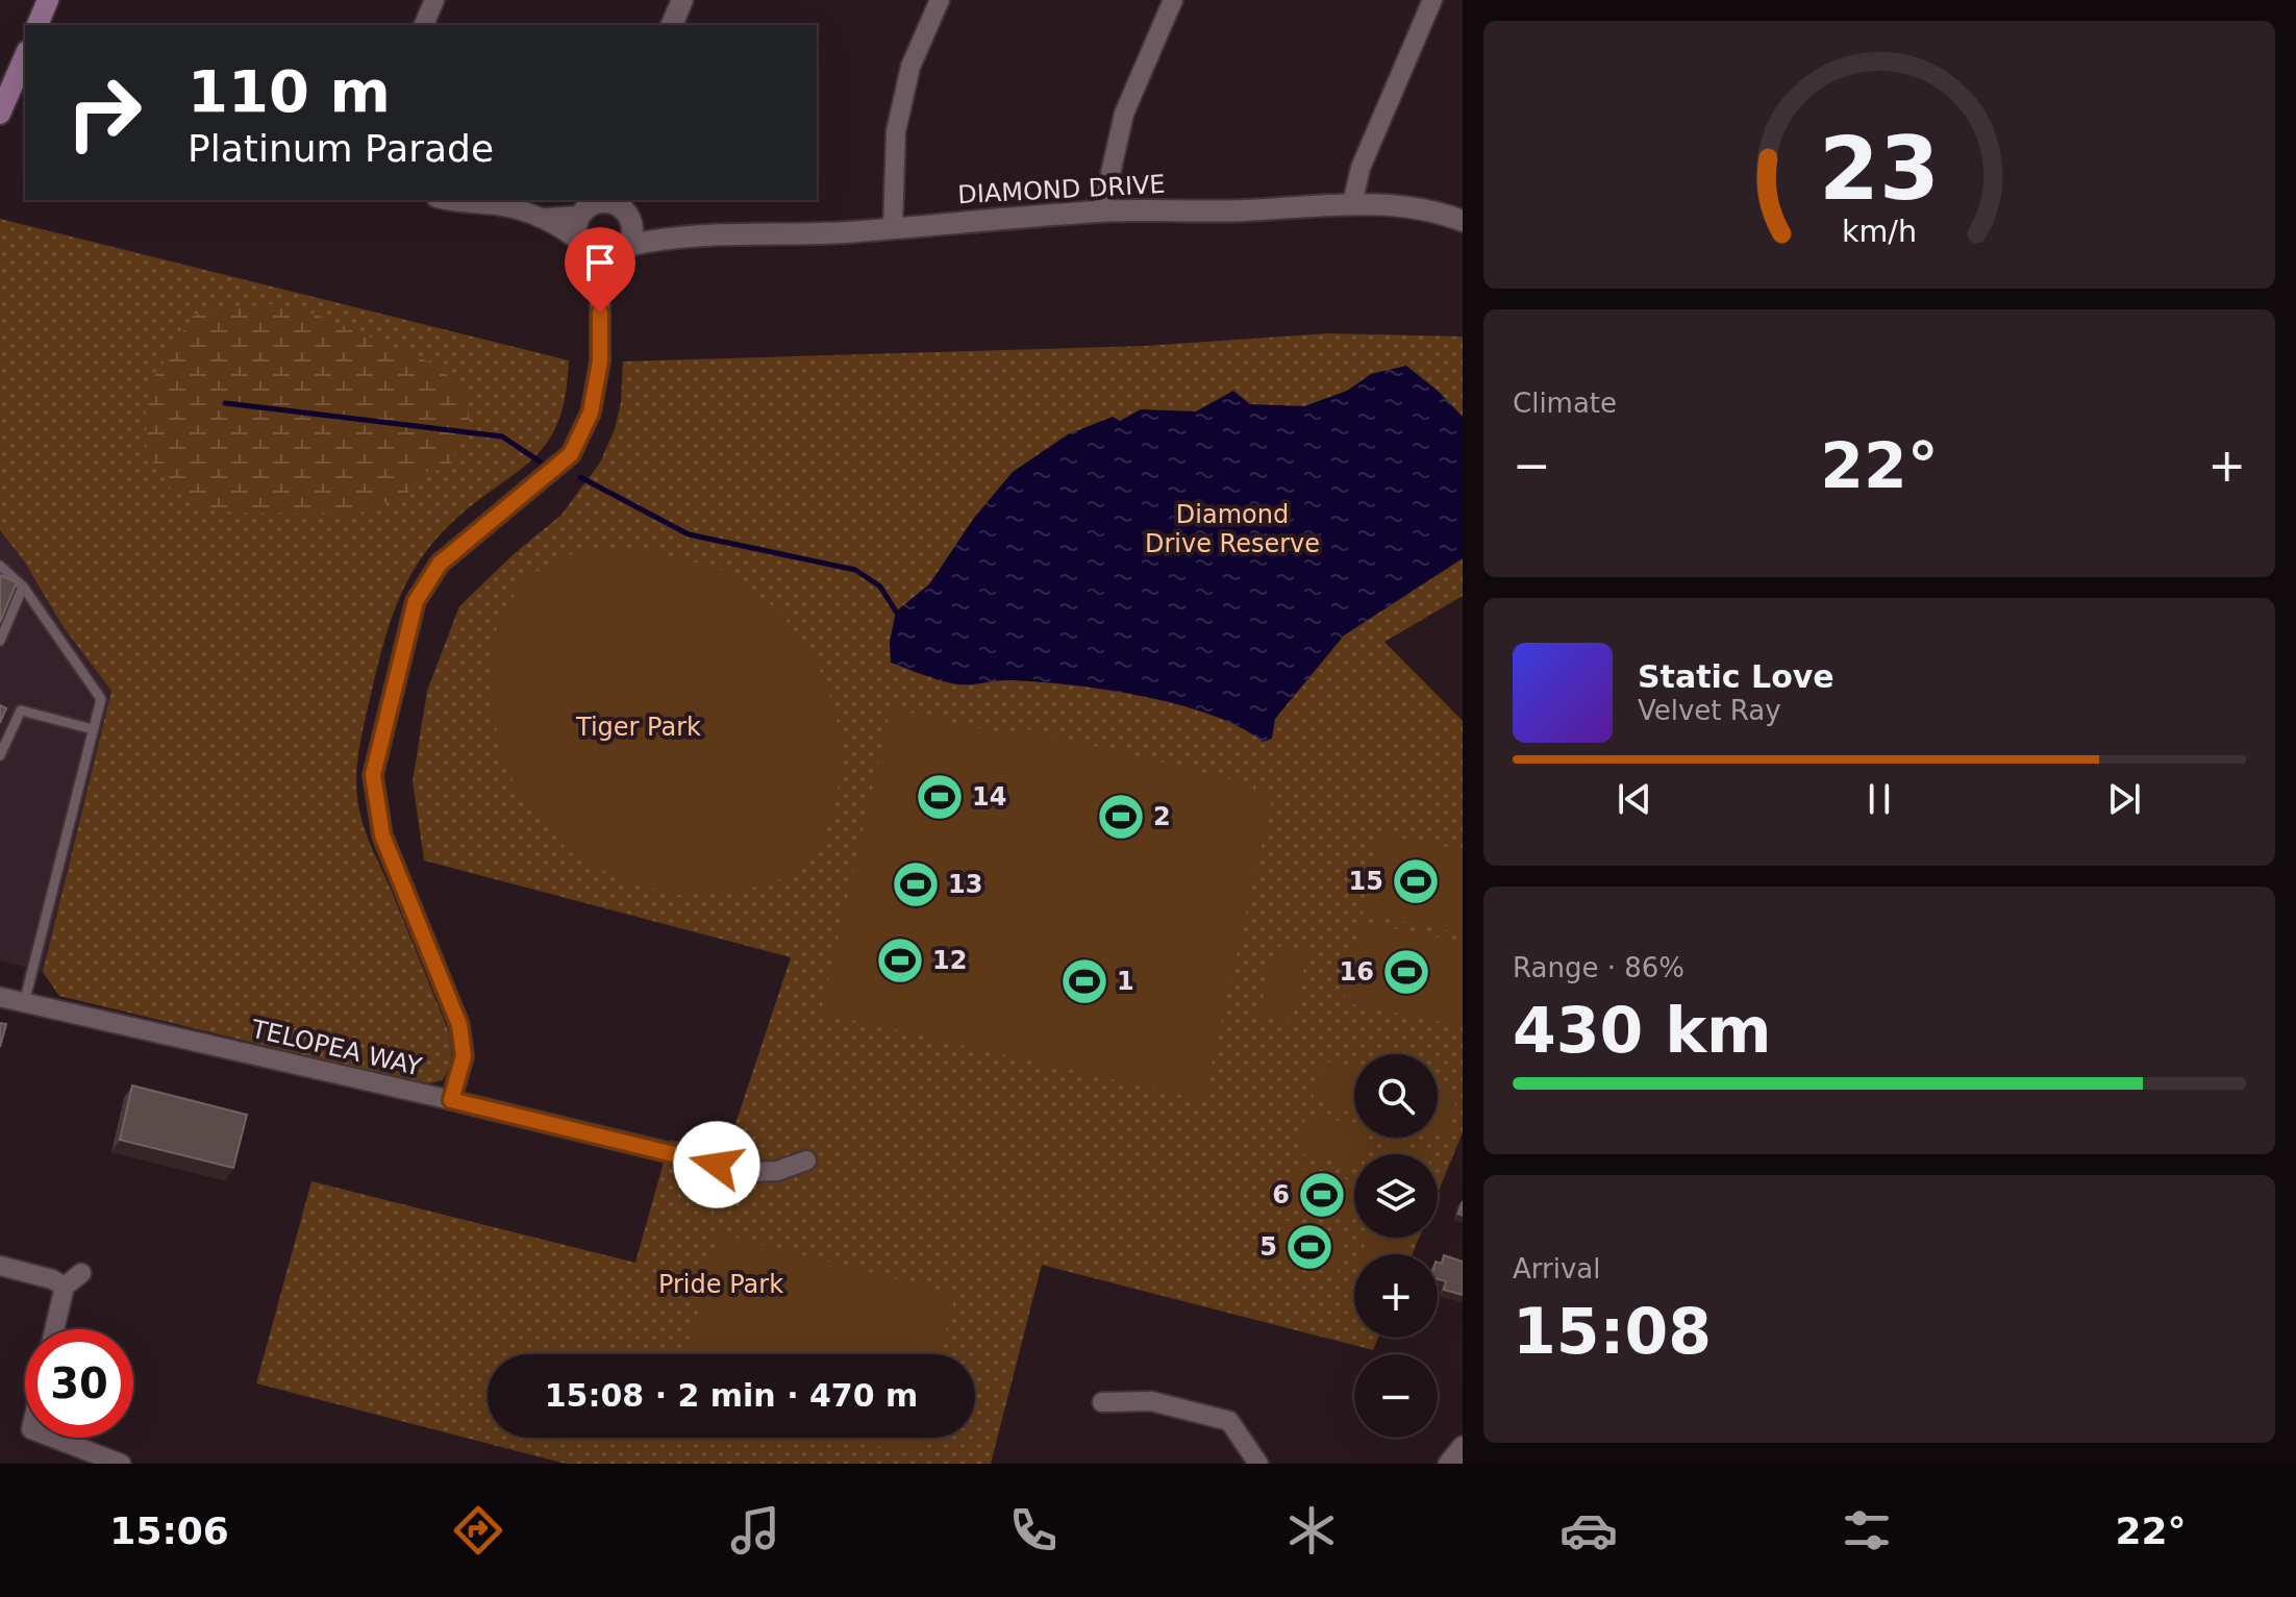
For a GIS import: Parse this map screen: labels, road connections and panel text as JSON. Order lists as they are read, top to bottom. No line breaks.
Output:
{"streets":{"street":["DIAMOND DRIVE","TELOPEA WAY"]},"parks":["Diamond Drive Reserve","Tiger Park","Pride Park"],"places":{"sports":["14","2","15","13","12","16","1","6","5"]},"page":{"turn":["110 m","Platinum Parade"],"tile":["Climate",["Range · 86%","430 km"],["Arrival","15:08"]],"heat":["−","22°","+"],"song":["Static Love","Velvet Ray"],"map_buttons":["+","−"],"limit":"30","trip":"15:08 · 2 min · 470 m","tabs":["15:06","22°"],"gauge":["23","km/h"]}}
